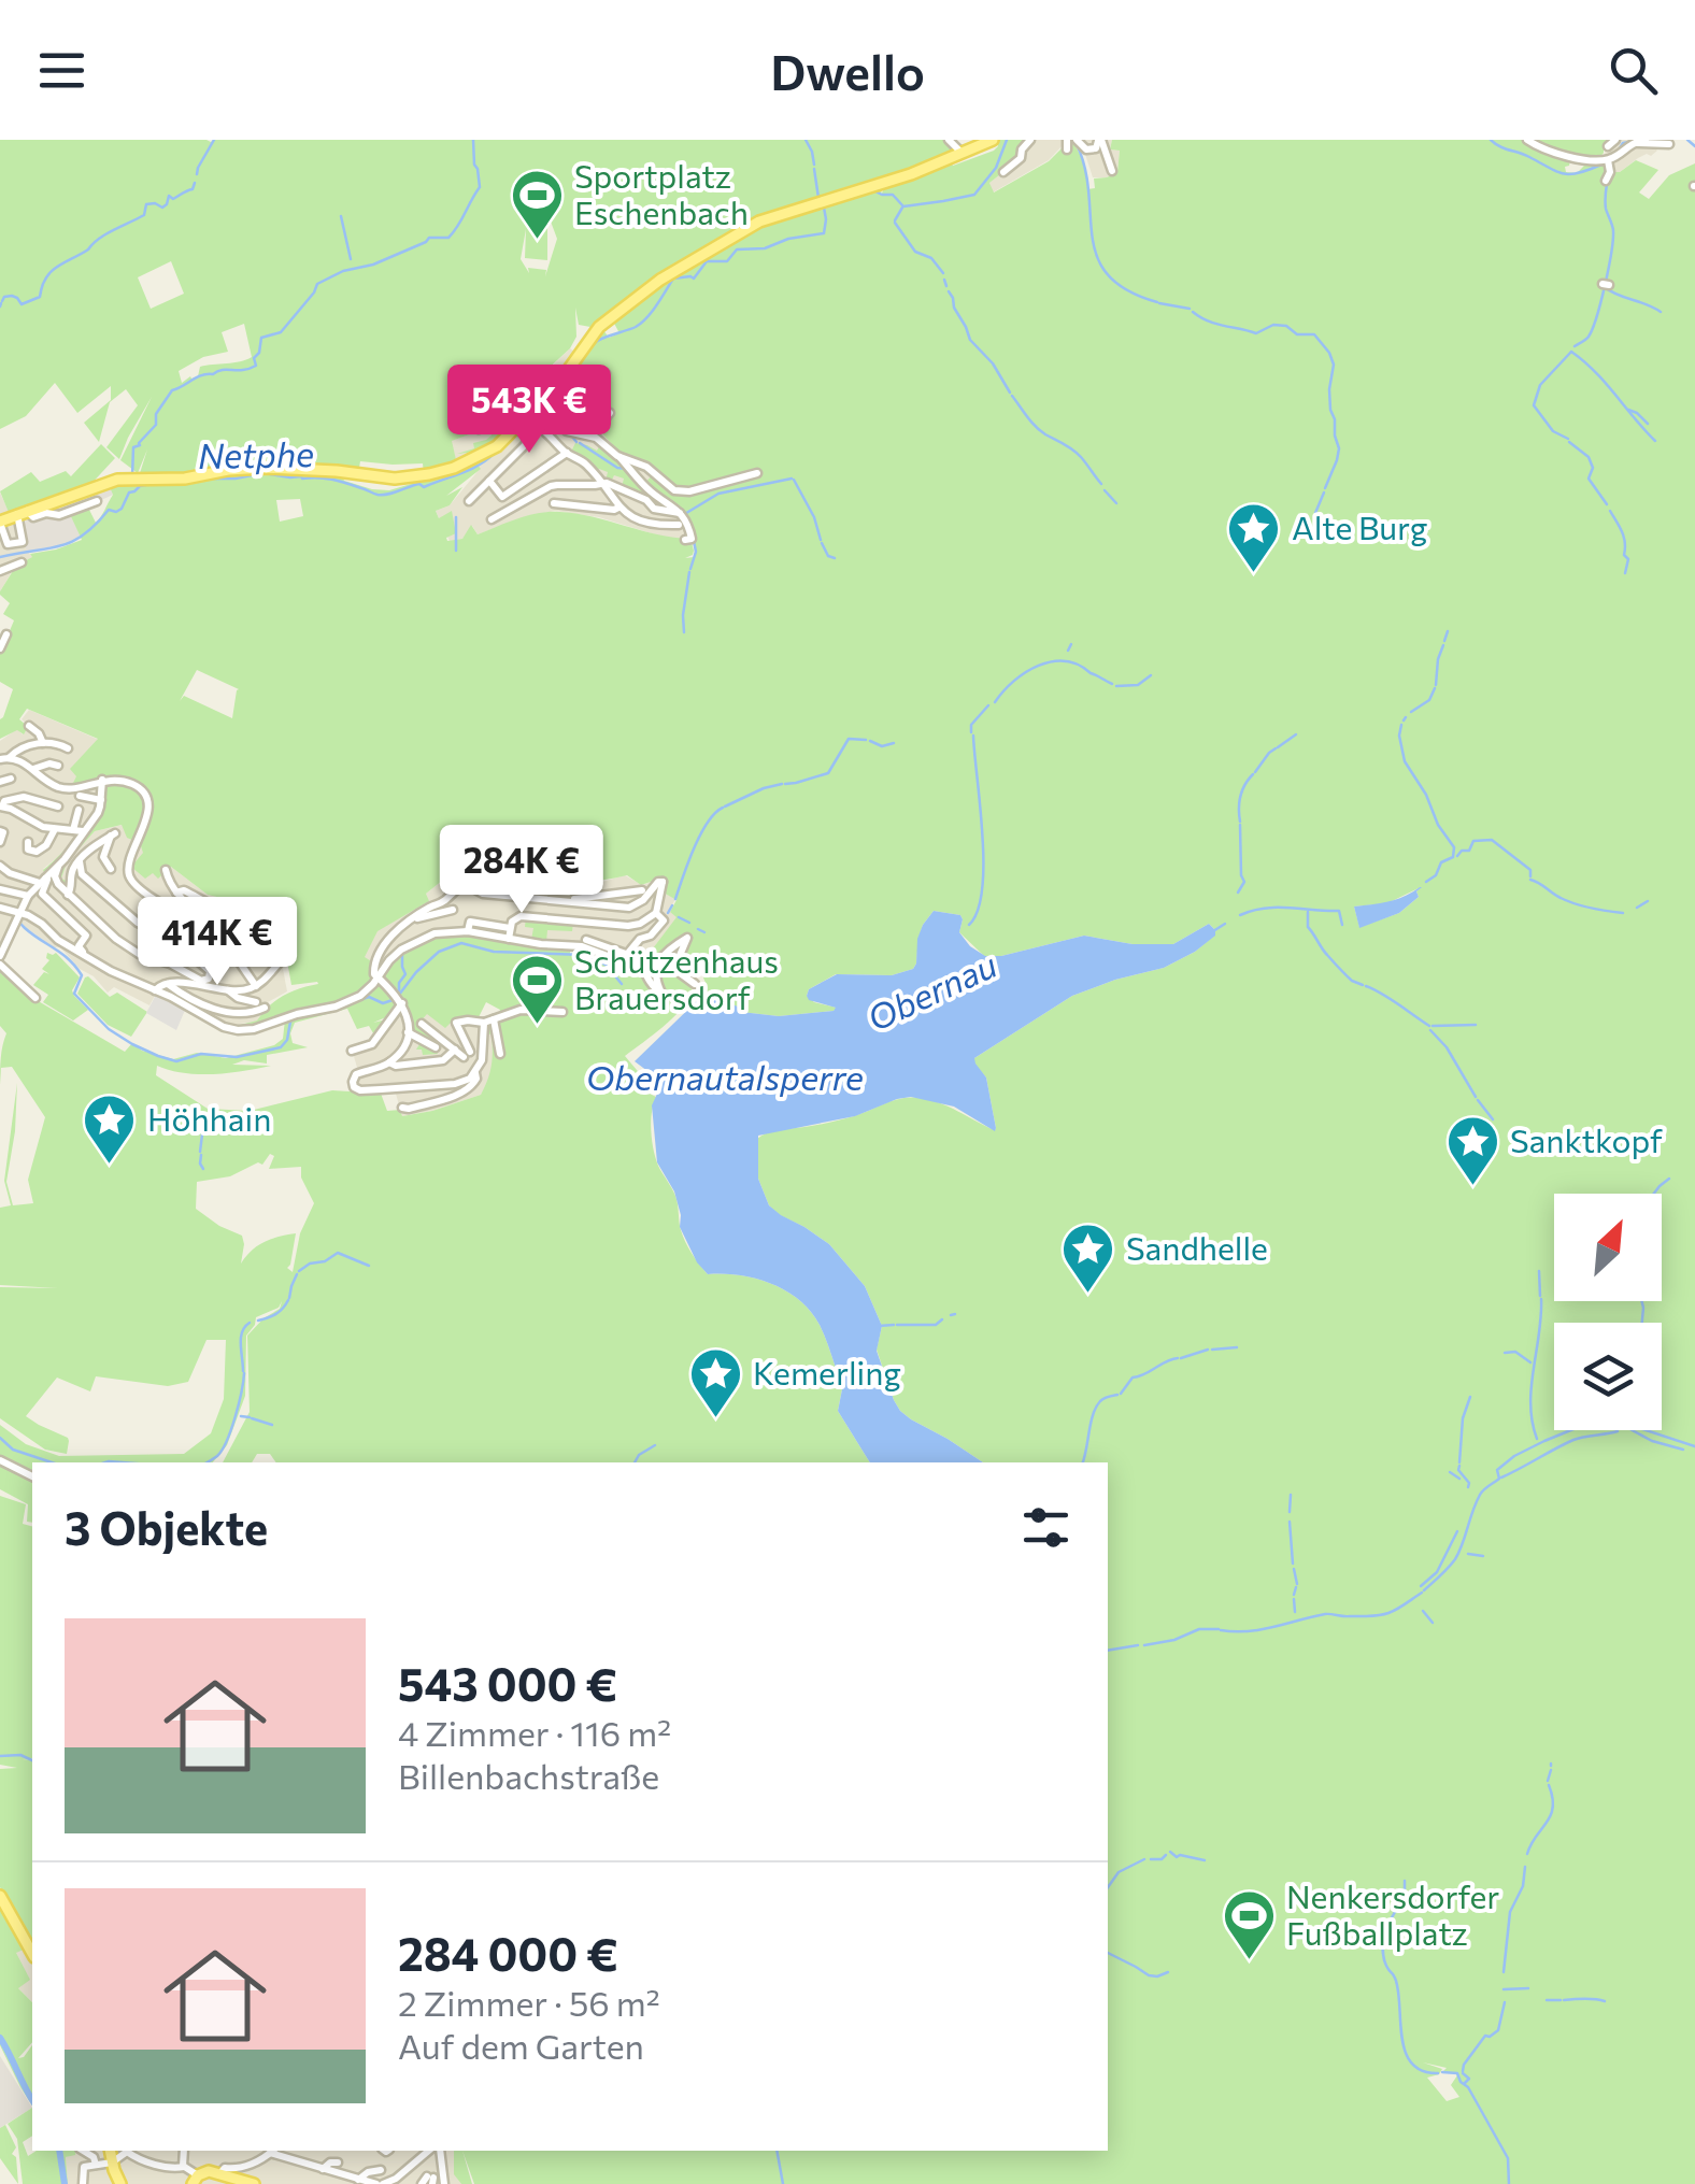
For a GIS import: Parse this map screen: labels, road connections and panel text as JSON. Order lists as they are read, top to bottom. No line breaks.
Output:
{"water":["Netphe","Obernau","Obernautalsperre"],"places":{"sports":["Sportplatz Eschenbach","Schützenhaus Brauersdorf","Nenkersdorfer Fußballplatz"],"place":["Alte Burg","Höhhain","Sanktkopf","Sandhelle","Kemerling"]},"north":"top right","page":{"header":"Dwello","price":["543K €","284K €","414K €"],"heading":"3 Objekte","list":[{"name":"543 000 €","note":"4 Zimmer · 116 m² · Billenbachstraße"},{"name":"284 000 €","note":"2 Zimmer · 56 m² · Auf dem Garten"}]}}
